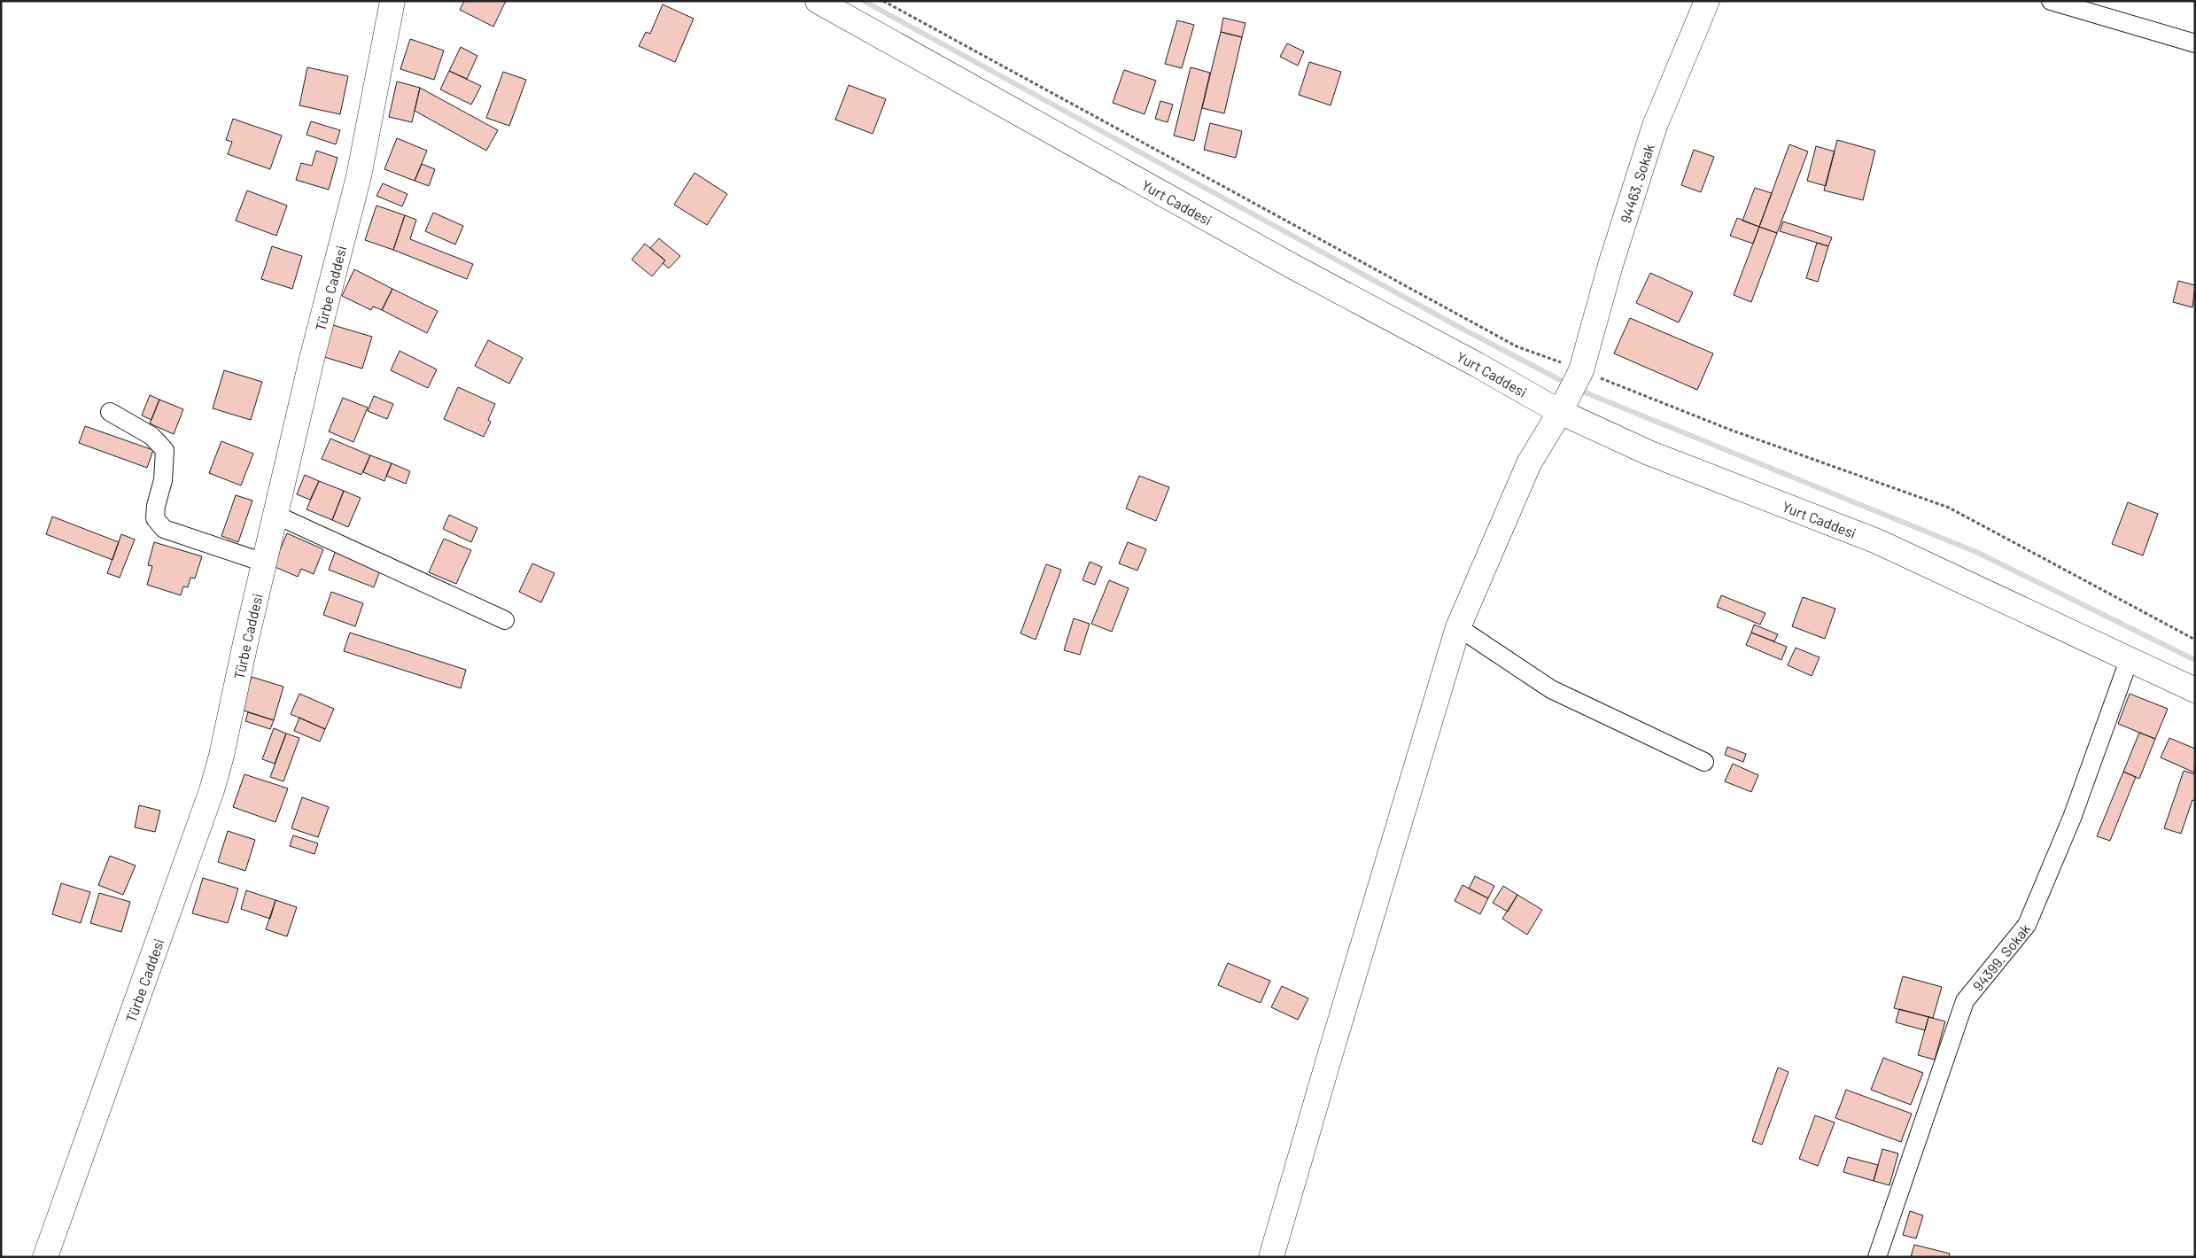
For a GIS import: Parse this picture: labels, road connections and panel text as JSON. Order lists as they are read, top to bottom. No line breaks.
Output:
{"streets":{"street":["94463. Sokak","Yurt Caddesi","Türbe Caddesi","94399. Sokak"]},"crossings":[["94463. Sokak","Yurt Caddesi"],["Yurt Caddesi","94399. Sokak"]]}
